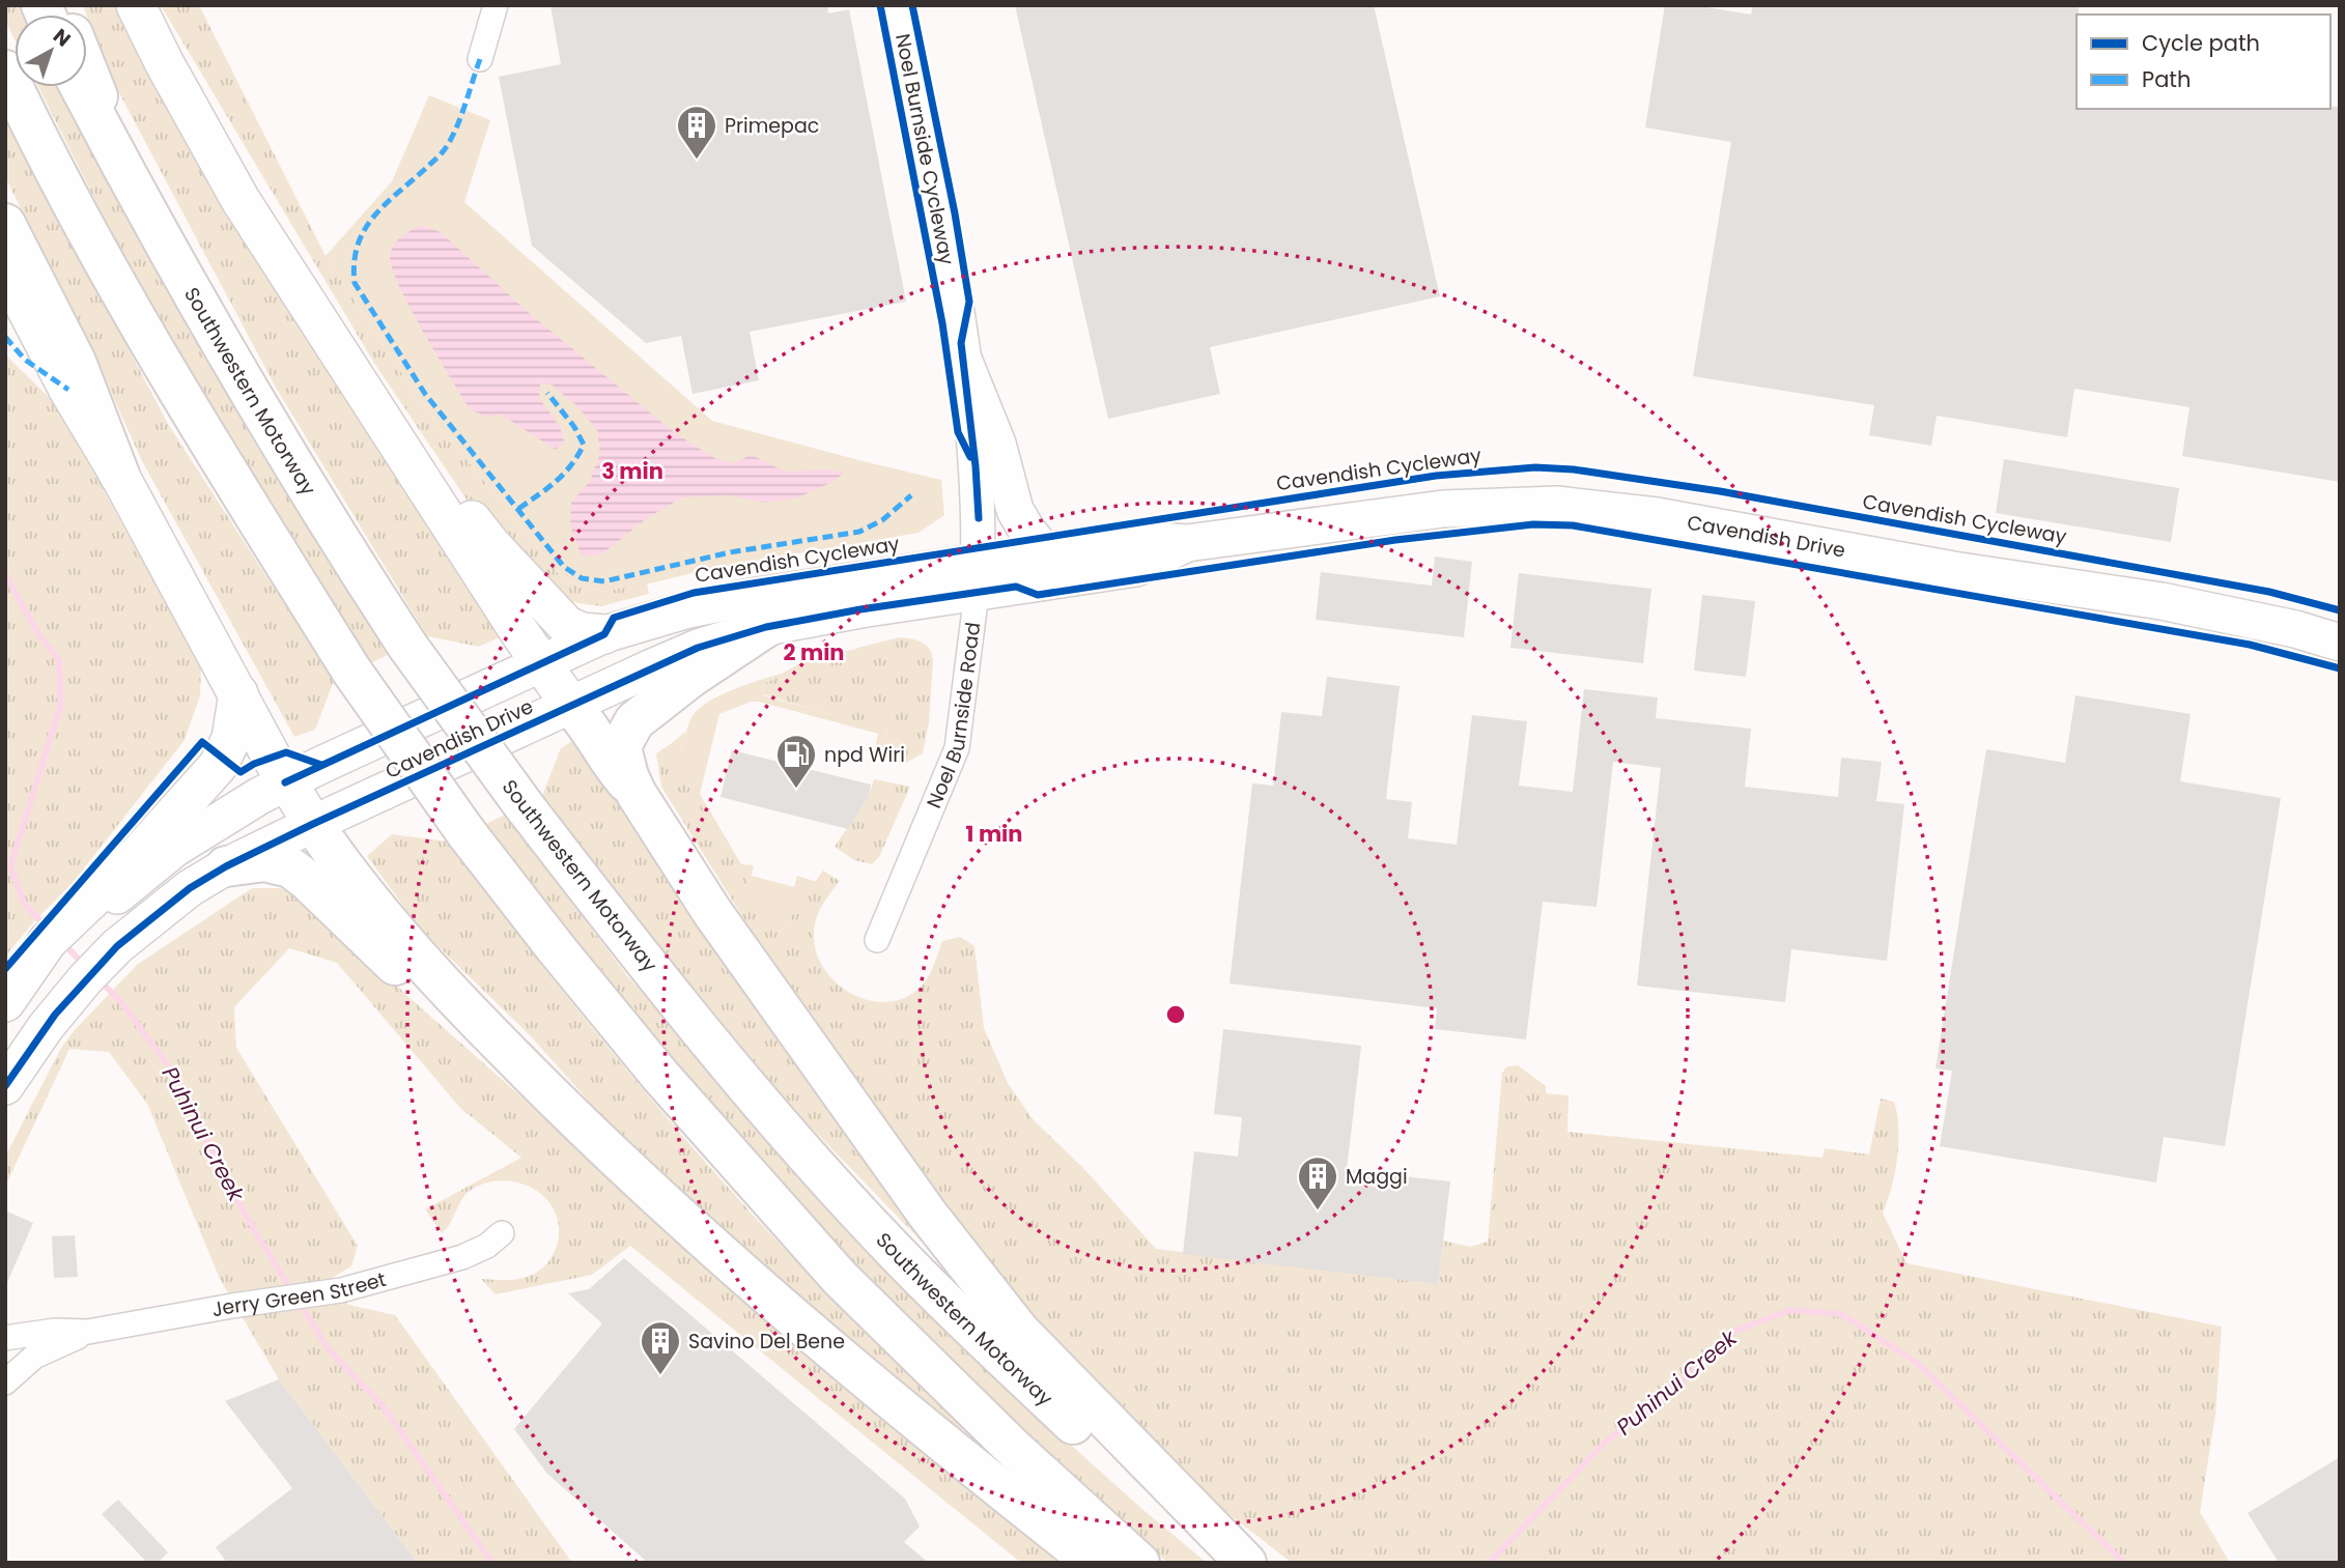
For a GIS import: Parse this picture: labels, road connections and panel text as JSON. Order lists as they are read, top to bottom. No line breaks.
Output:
{"streets":{"highway":["Southwestern Motorway"],"main road":["Cavendish Drive","Noel Burnside Road"],"street":["Jerry Green Street"],"cycle path":["Noel Burnside Cycleway","Cavendish Cycleway"]},"crossings":[["Cavendish Drive","Noel Burnside Road"]],"water":["Puhinui Creek"],"places":{"building":["Primepac","Maggi","Savino Del Bene"],"fuel station":["npd Wiri"]},"legend":["Cycle path","Path"],"north":"top right","rings":["3 min","2 min","1 min"]}
